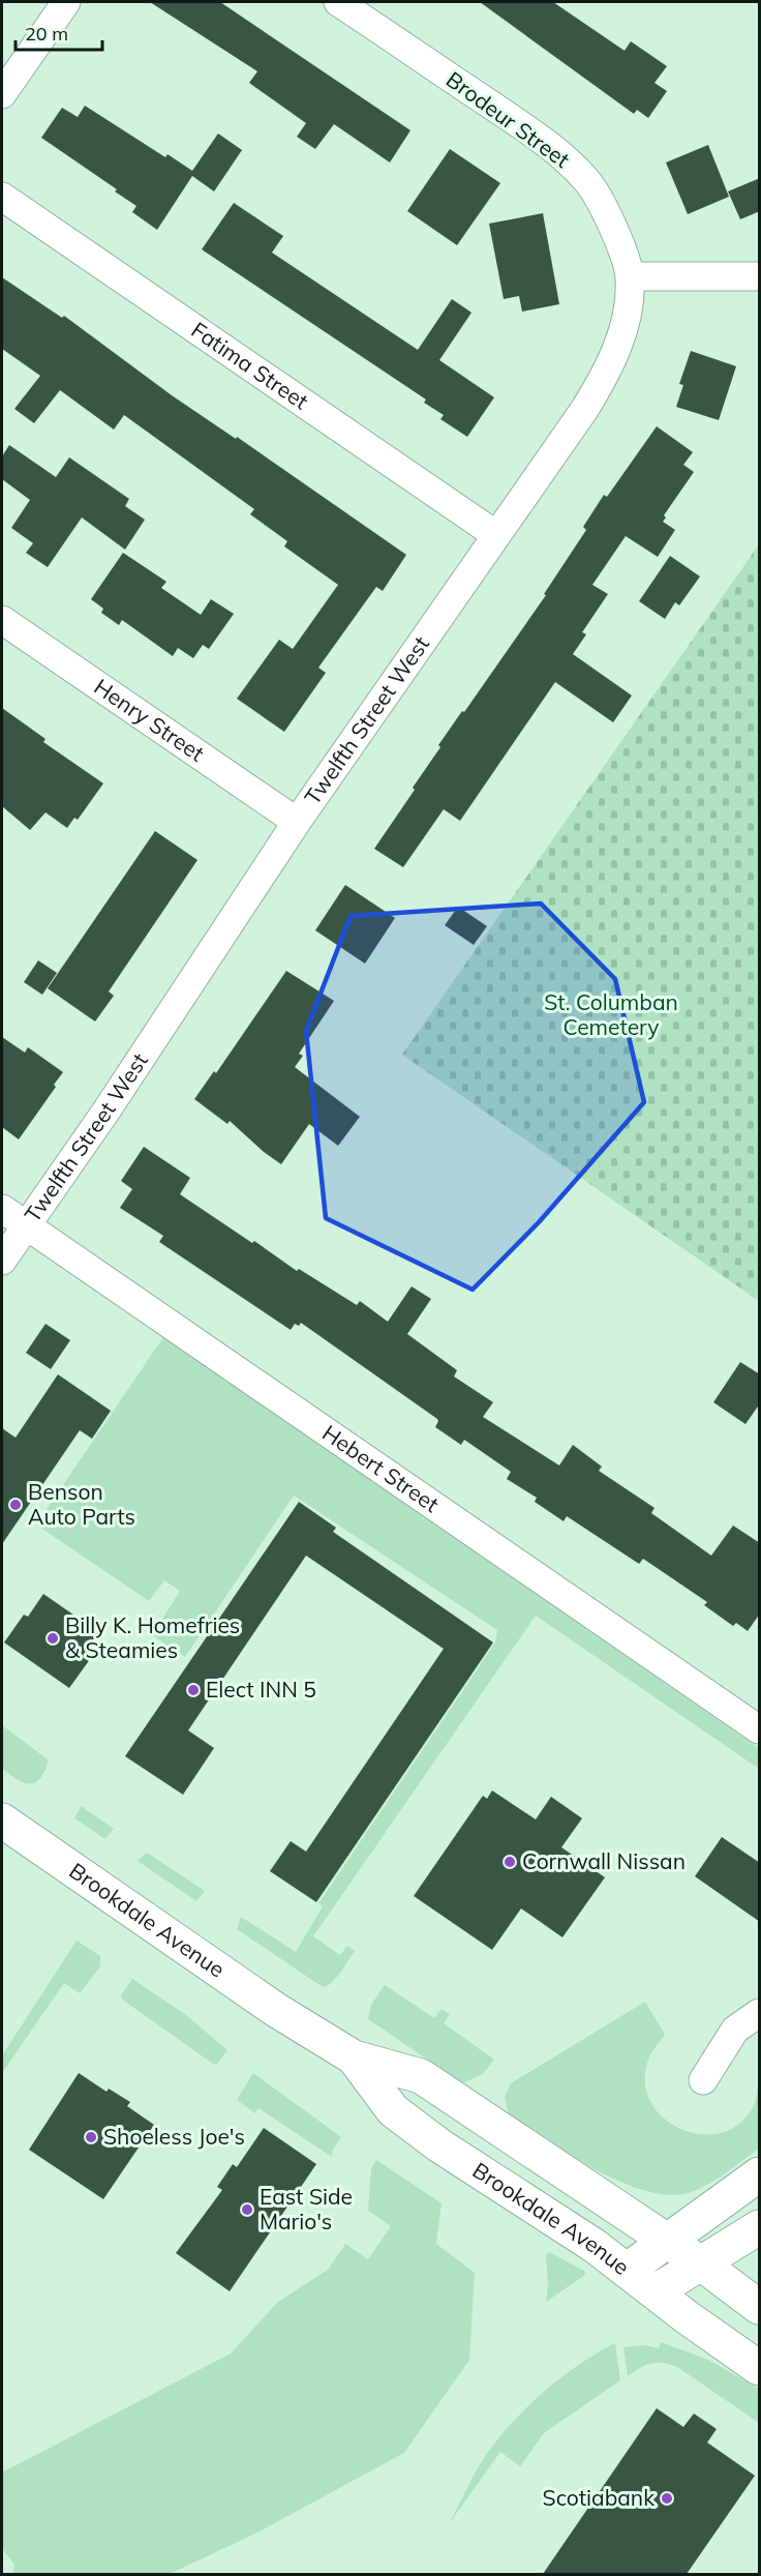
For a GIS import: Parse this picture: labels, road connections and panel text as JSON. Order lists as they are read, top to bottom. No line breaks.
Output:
{"streets":{"main road":["Brookdale Avenue"],"street":["Brodeur Street","Fatima Street","Henry Street","Twelfth Street West","Hebert Street"]},"crossings":[["Brodeur Street","Twelfth Street West"],["Fatima Street","Twelfth Street West"],["Henry Street","Twelfth Street West"],["Twelfth Street West","Hebert Street"]],"parks":["St. Columban Cemetery"],"places":["Benson Auto Parts","Billy K. Homefries & Steamies","Elect INN 5","Cornwall Nissan","Shoeless Joe's","East Side Mario's","Scotiabank"],"scale_bar":"20 m"}
